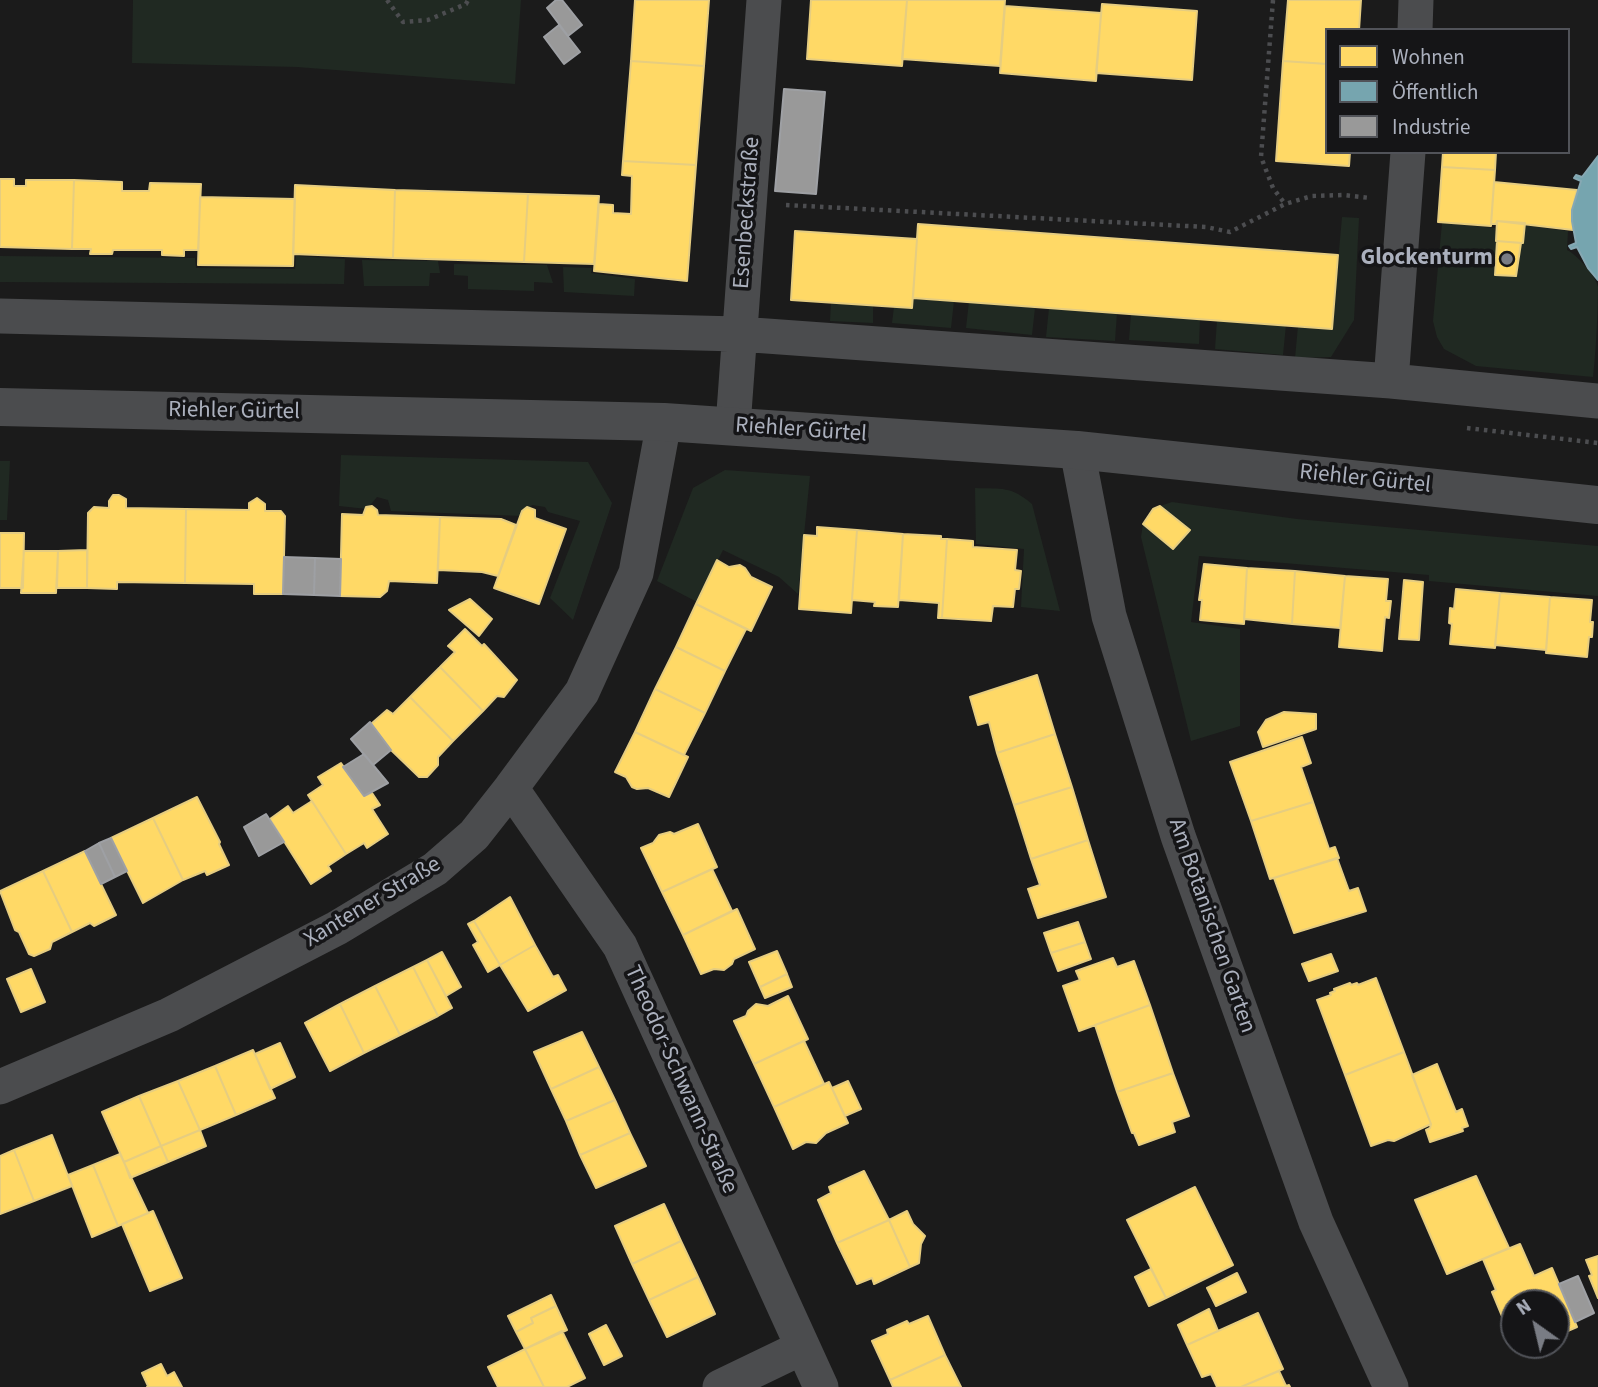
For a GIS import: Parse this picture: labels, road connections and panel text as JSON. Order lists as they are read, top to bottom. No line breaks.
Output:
{"streets":{"street":["Esenbeckstraße","Riehler Gürtel","Xantener Straße","Am Botanischen Garten","Theodor-Schwann-Straße"]},"crossings":[["Esenbeckstraße","Riehler Gürtel"],["Riehler Gürtel","Xantener Straße"],["Riehler Gürtel","Am Botanischen Garten"],["Xantener Straße","Theodor-Schwann-Straße"]],"places":["Glockenturm"],"legend":["Wohnen","Öffentlich","Industrie"],"north":"top left"}
